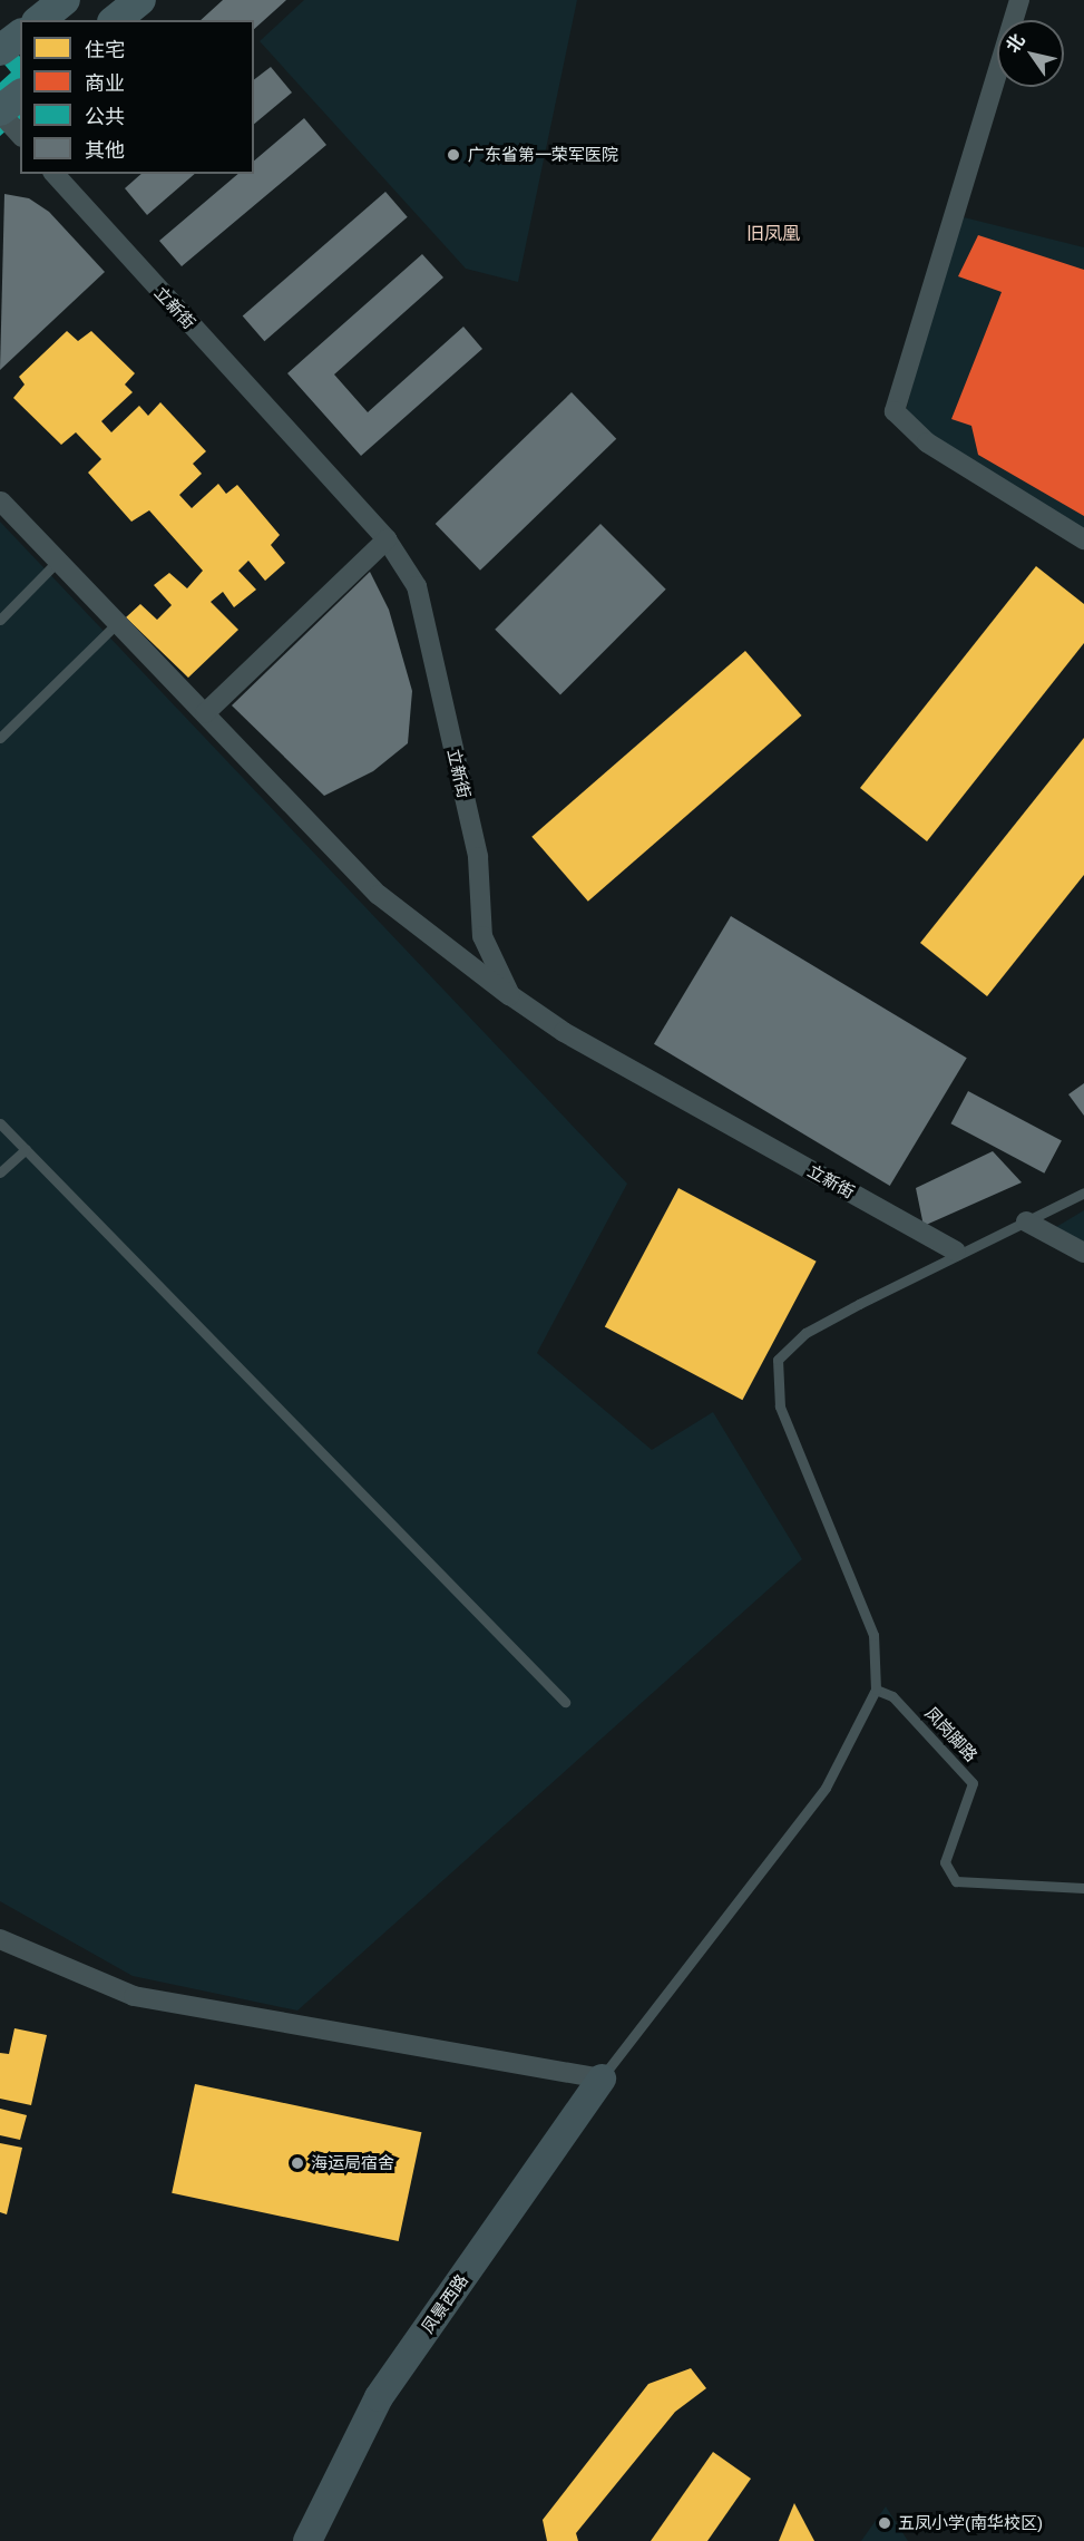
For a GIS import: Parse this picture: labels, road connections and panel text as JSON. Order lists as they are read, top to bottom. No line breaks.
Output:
{"streets":{"street":["立新街","凤景西路"],"lane":["凤岗脚路"]},"districts":["旧凤凰"],"places":["广东省第一荣军医院","海运局宿舍","五凤小学(南华校区)"],"legend":["住宅","商业","公共","其他"],"north":"top left"}
